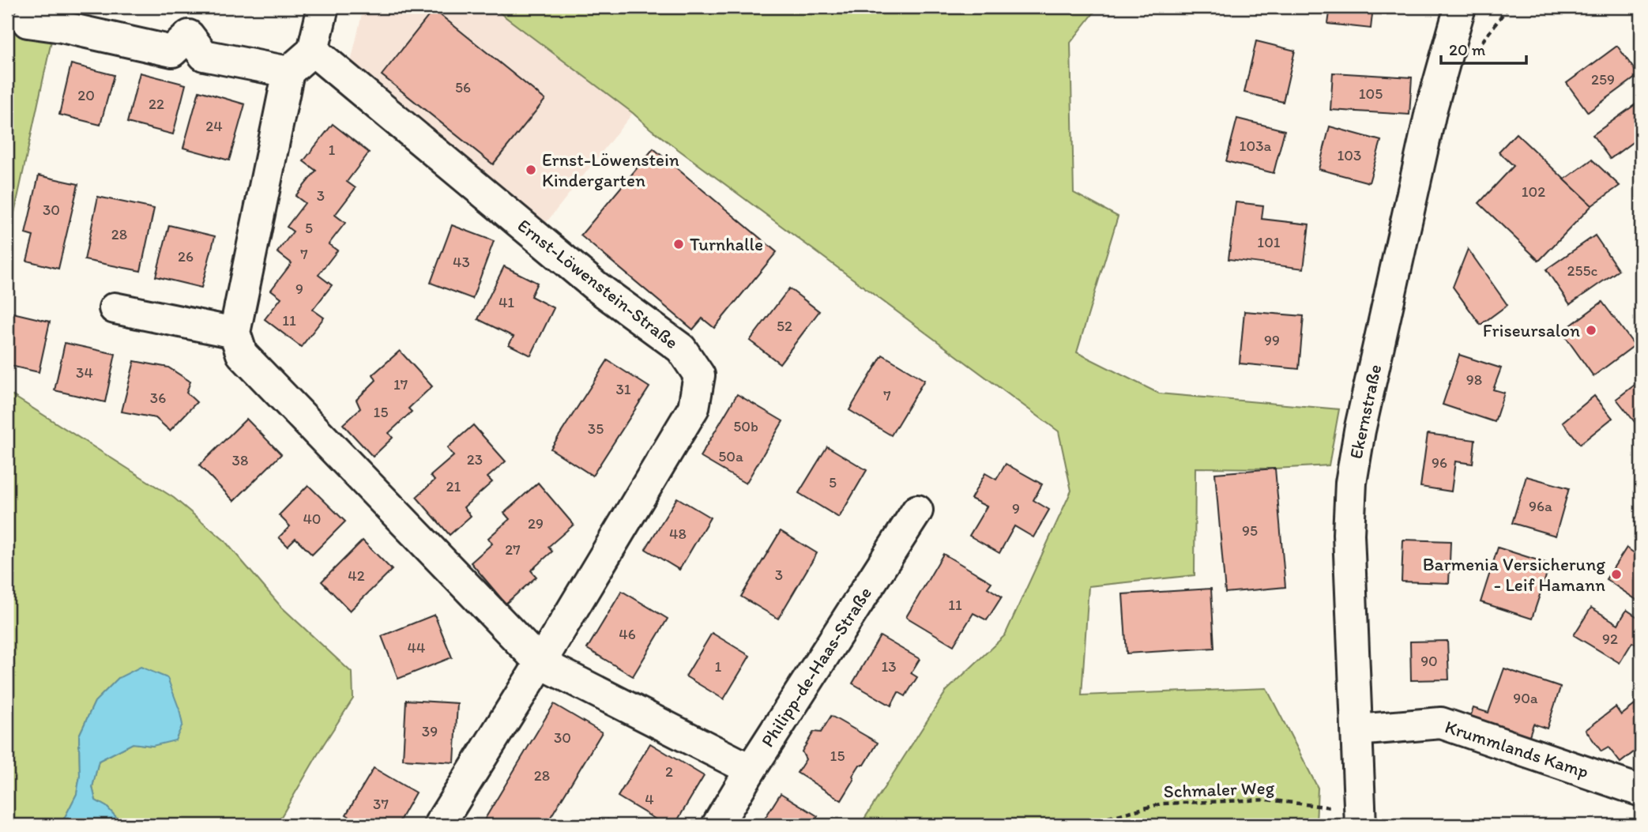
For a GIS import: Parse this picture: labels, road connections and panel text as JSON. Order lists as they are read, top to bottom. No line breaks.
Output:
{"streets":{"street":["Ernst-Löwenstein-Straße","Ekernstraße","Philipp-de-Haas-Straße","Krummlands Kamp"],"path":["Schmaler Weg"]},"crossings":[["Ekernstraße","Krummlands Kamp"],["Ekernstraße","Schmaler Weg"]],"places":["Ernst-Löwenstein Kindergarten","Turnhalle","Friseursalon","Barmenia Versicherung - Leif Hamann"],"house_numbers":["259","56","105","20","22","24","103a","1","103","102","3","30","5","28","101","7","26","43","255c","9","41","11","52","99","34","98","17","31","7","36","15","50b","35","50a","23","38","96","5","21","96a","9","40","29","95","48","27","3","42","11","46","92","44","90","1","13","90a","39","30","15","2","28","4","37"],"scale_bar":"20 m"}
